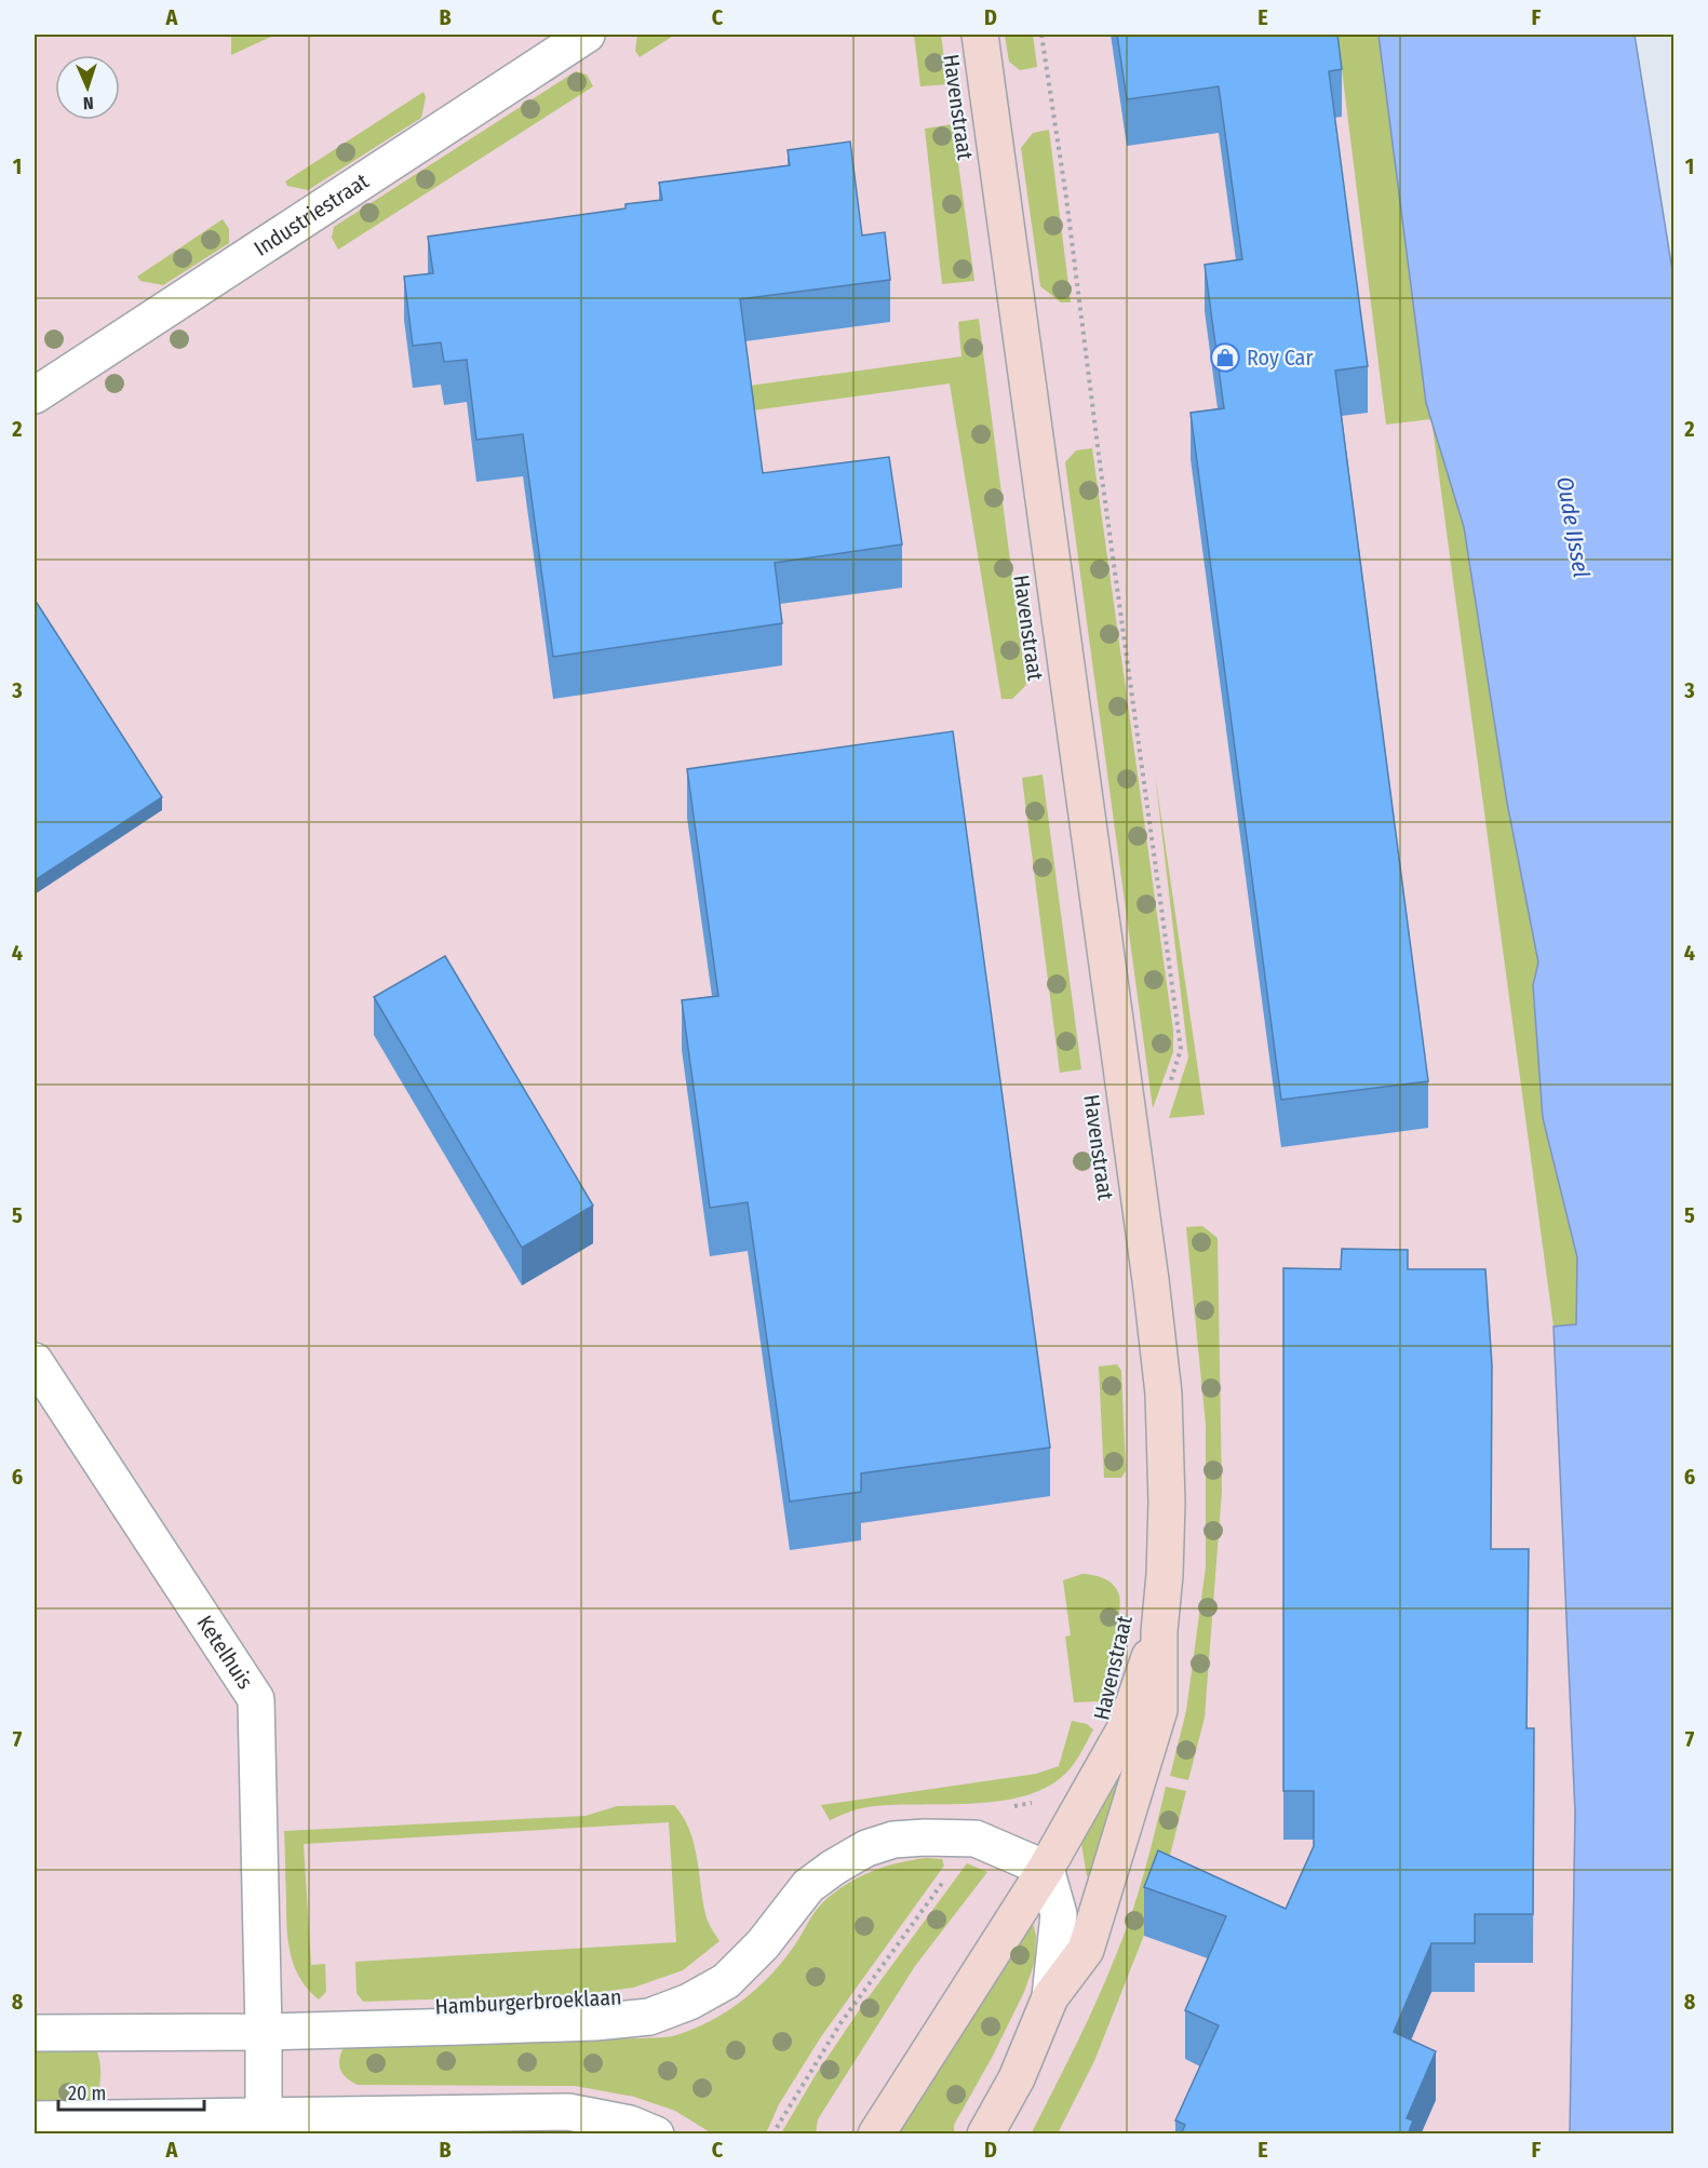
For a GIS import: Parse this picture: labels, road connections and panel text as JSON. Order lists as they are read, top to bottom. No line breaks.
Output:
{"streets":{"street":["Havenstraat","Industriestraat","Ketelhuis","Hamburgerbroeklaan"]},"crossings":[["Havenstraat","Hamburgerbroeklaan"],["Ketelhuis","Hamburgerbroeklaan"]],"water":["Oude IJssel"],"places":{"shop":["Roy Car"]},"scale_bar":"20 m","north":"bottom","grid":{"columns":["A","B","C","D","E","F"],"rows":["1","2","3","4","5","6","7","8"]}}
